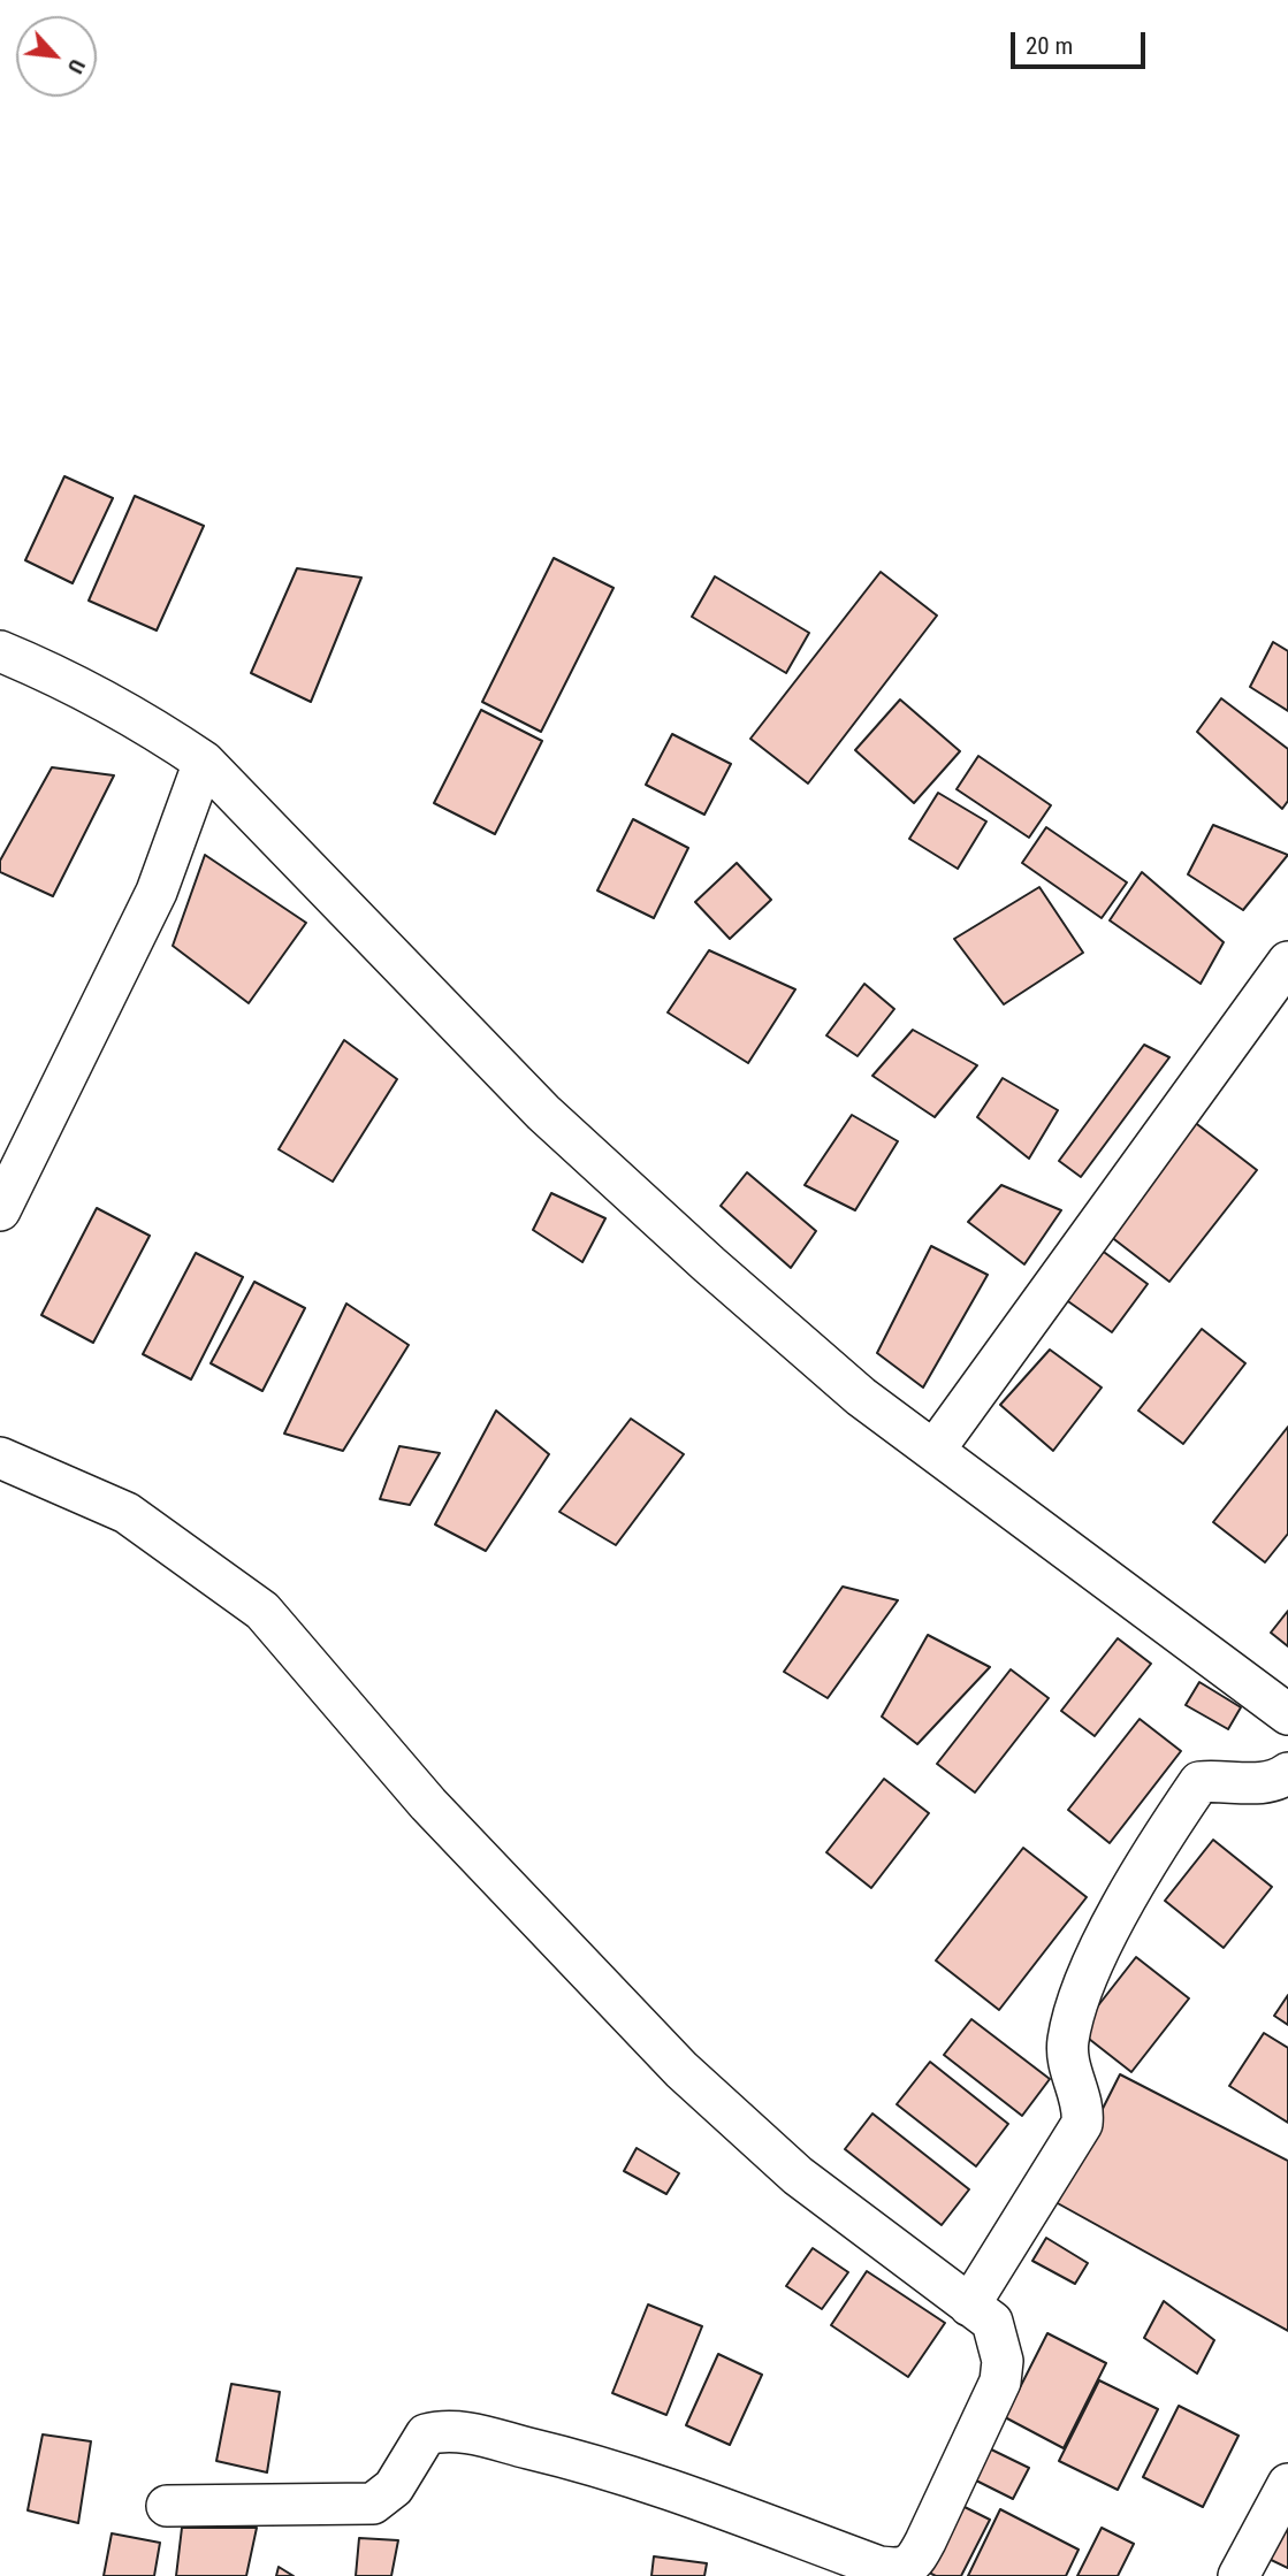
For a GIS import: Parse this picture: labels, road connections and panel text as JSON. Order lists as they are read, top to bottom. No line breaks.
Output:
{"scale_bar":"20 m","north":"bottom right"}
